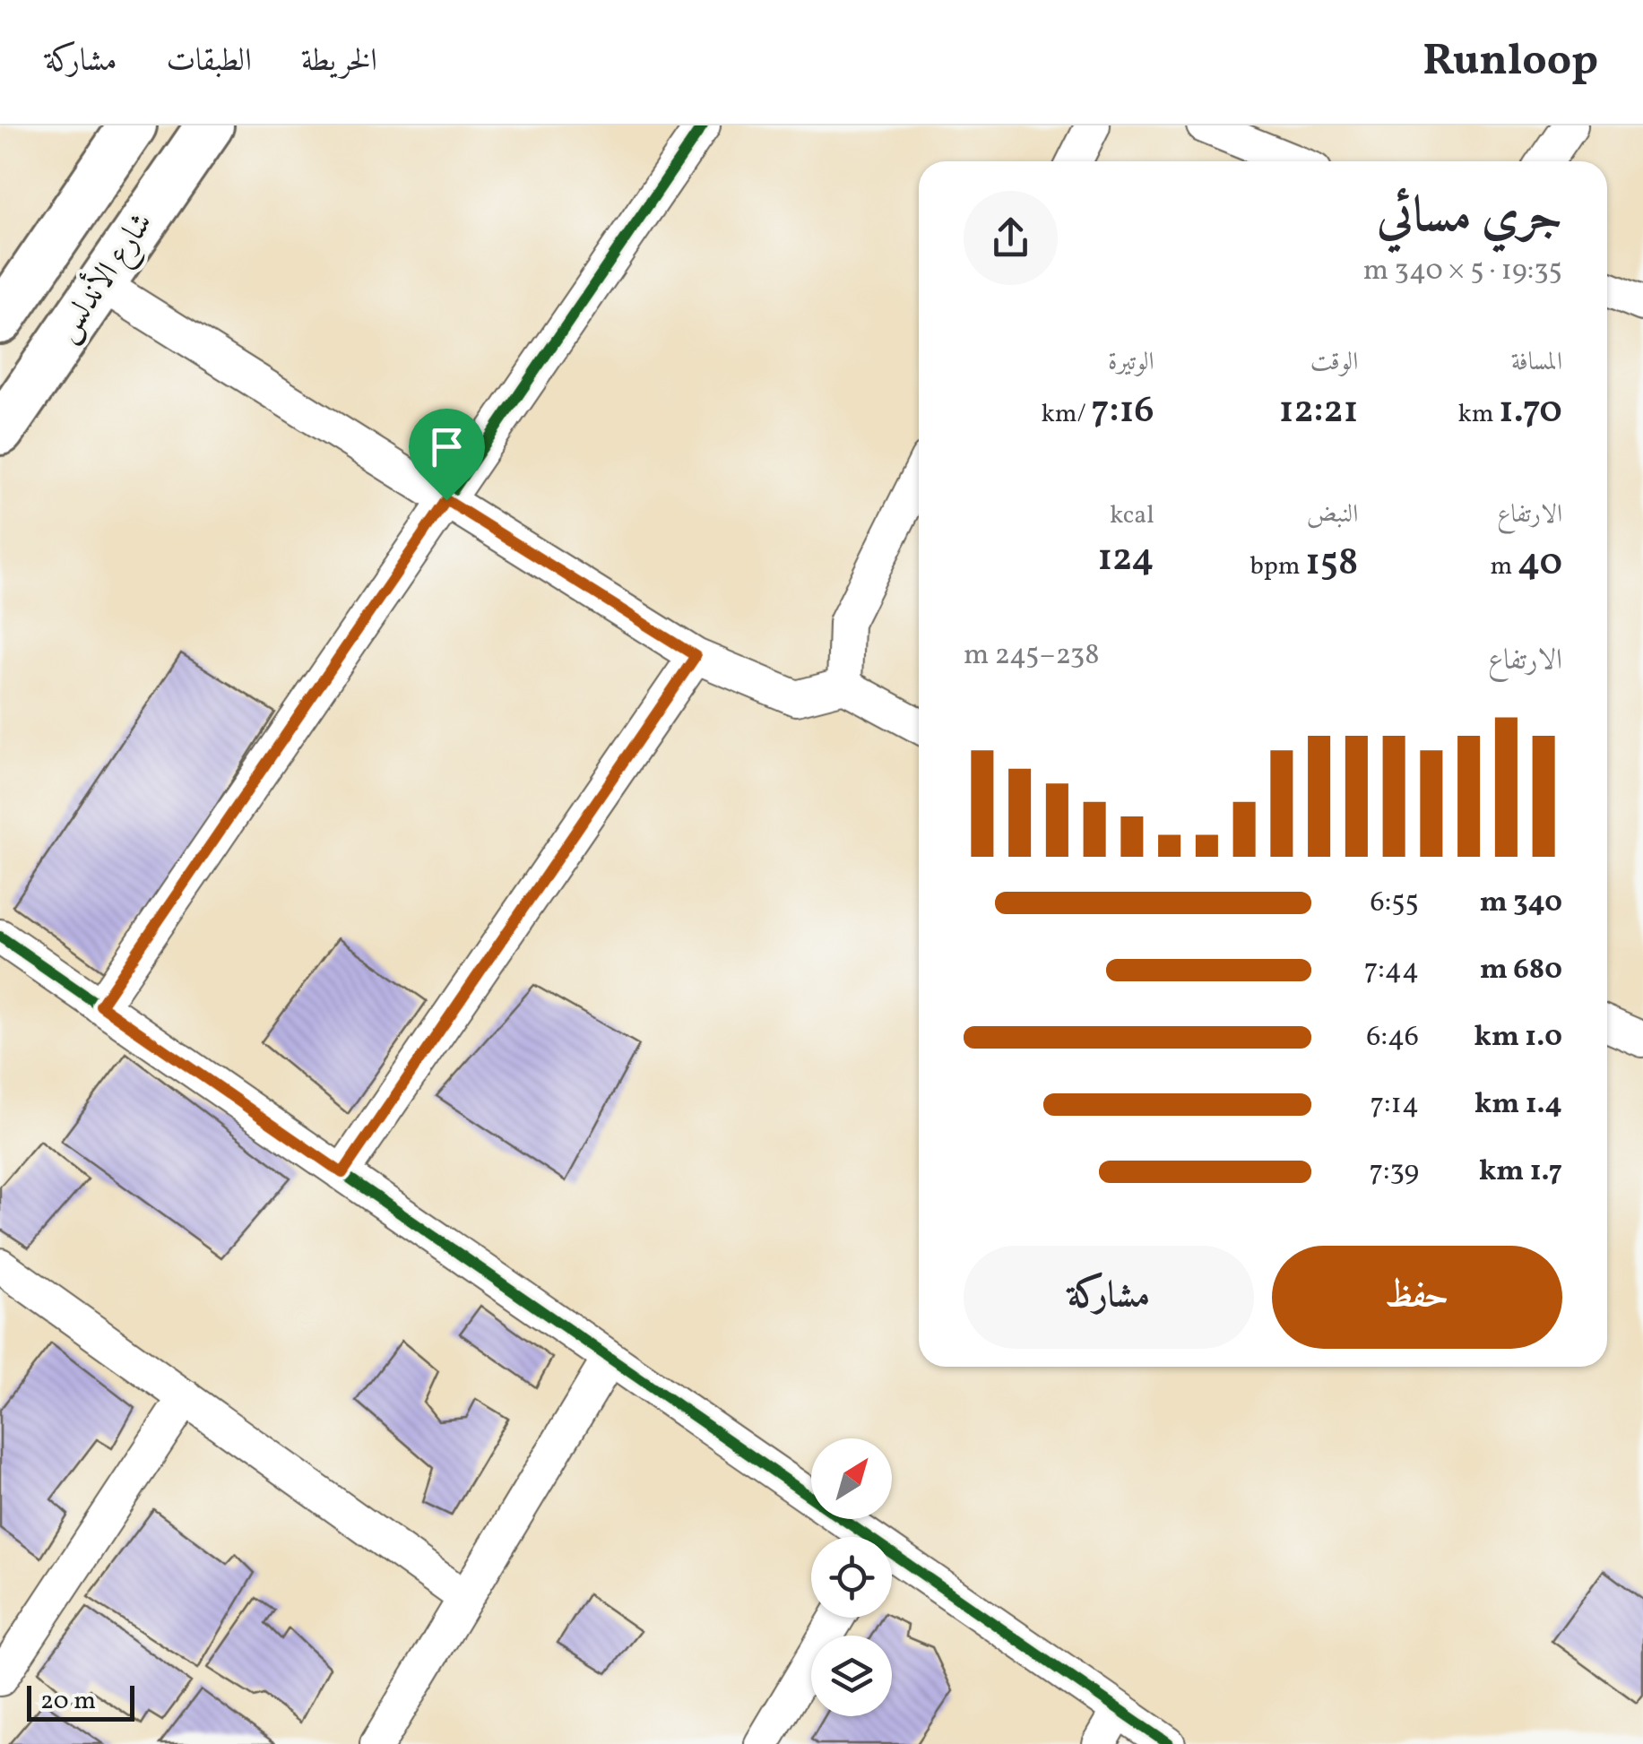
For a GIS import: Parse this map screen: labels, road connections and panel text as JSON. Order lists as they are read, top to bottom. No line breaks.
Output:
{"streets":{"main road":["شارع الأندلس"]},"scale_bar":"20 m","north":"top right","page":{"header":"Runloop","nav":["الخريطة","الطبقات","مشاركة"],"heading":["جري مسائي","19:35 · 5 × 340 m"],"stats":[["المسافة","1.70 km"],["الوقت","12:21"],["الوتيرة","7:16 /km"],["الارتفاع","40 m"],["النبض","158 bpm"],["kcal","124"]],"chart":["الارتفاع","238–245 m"],"list":[{"name":"340 m","note":"6:55"},{"name":"680 m","note":"7:44"},{"name":"1.0 km","note":"6:46"},{"name":"1.4 km","note":"7:14"},{"name":"1.7 km","note":"7:39"}],"buttons":["حفظ","مشاركة"],"scale":"20 m"}}
